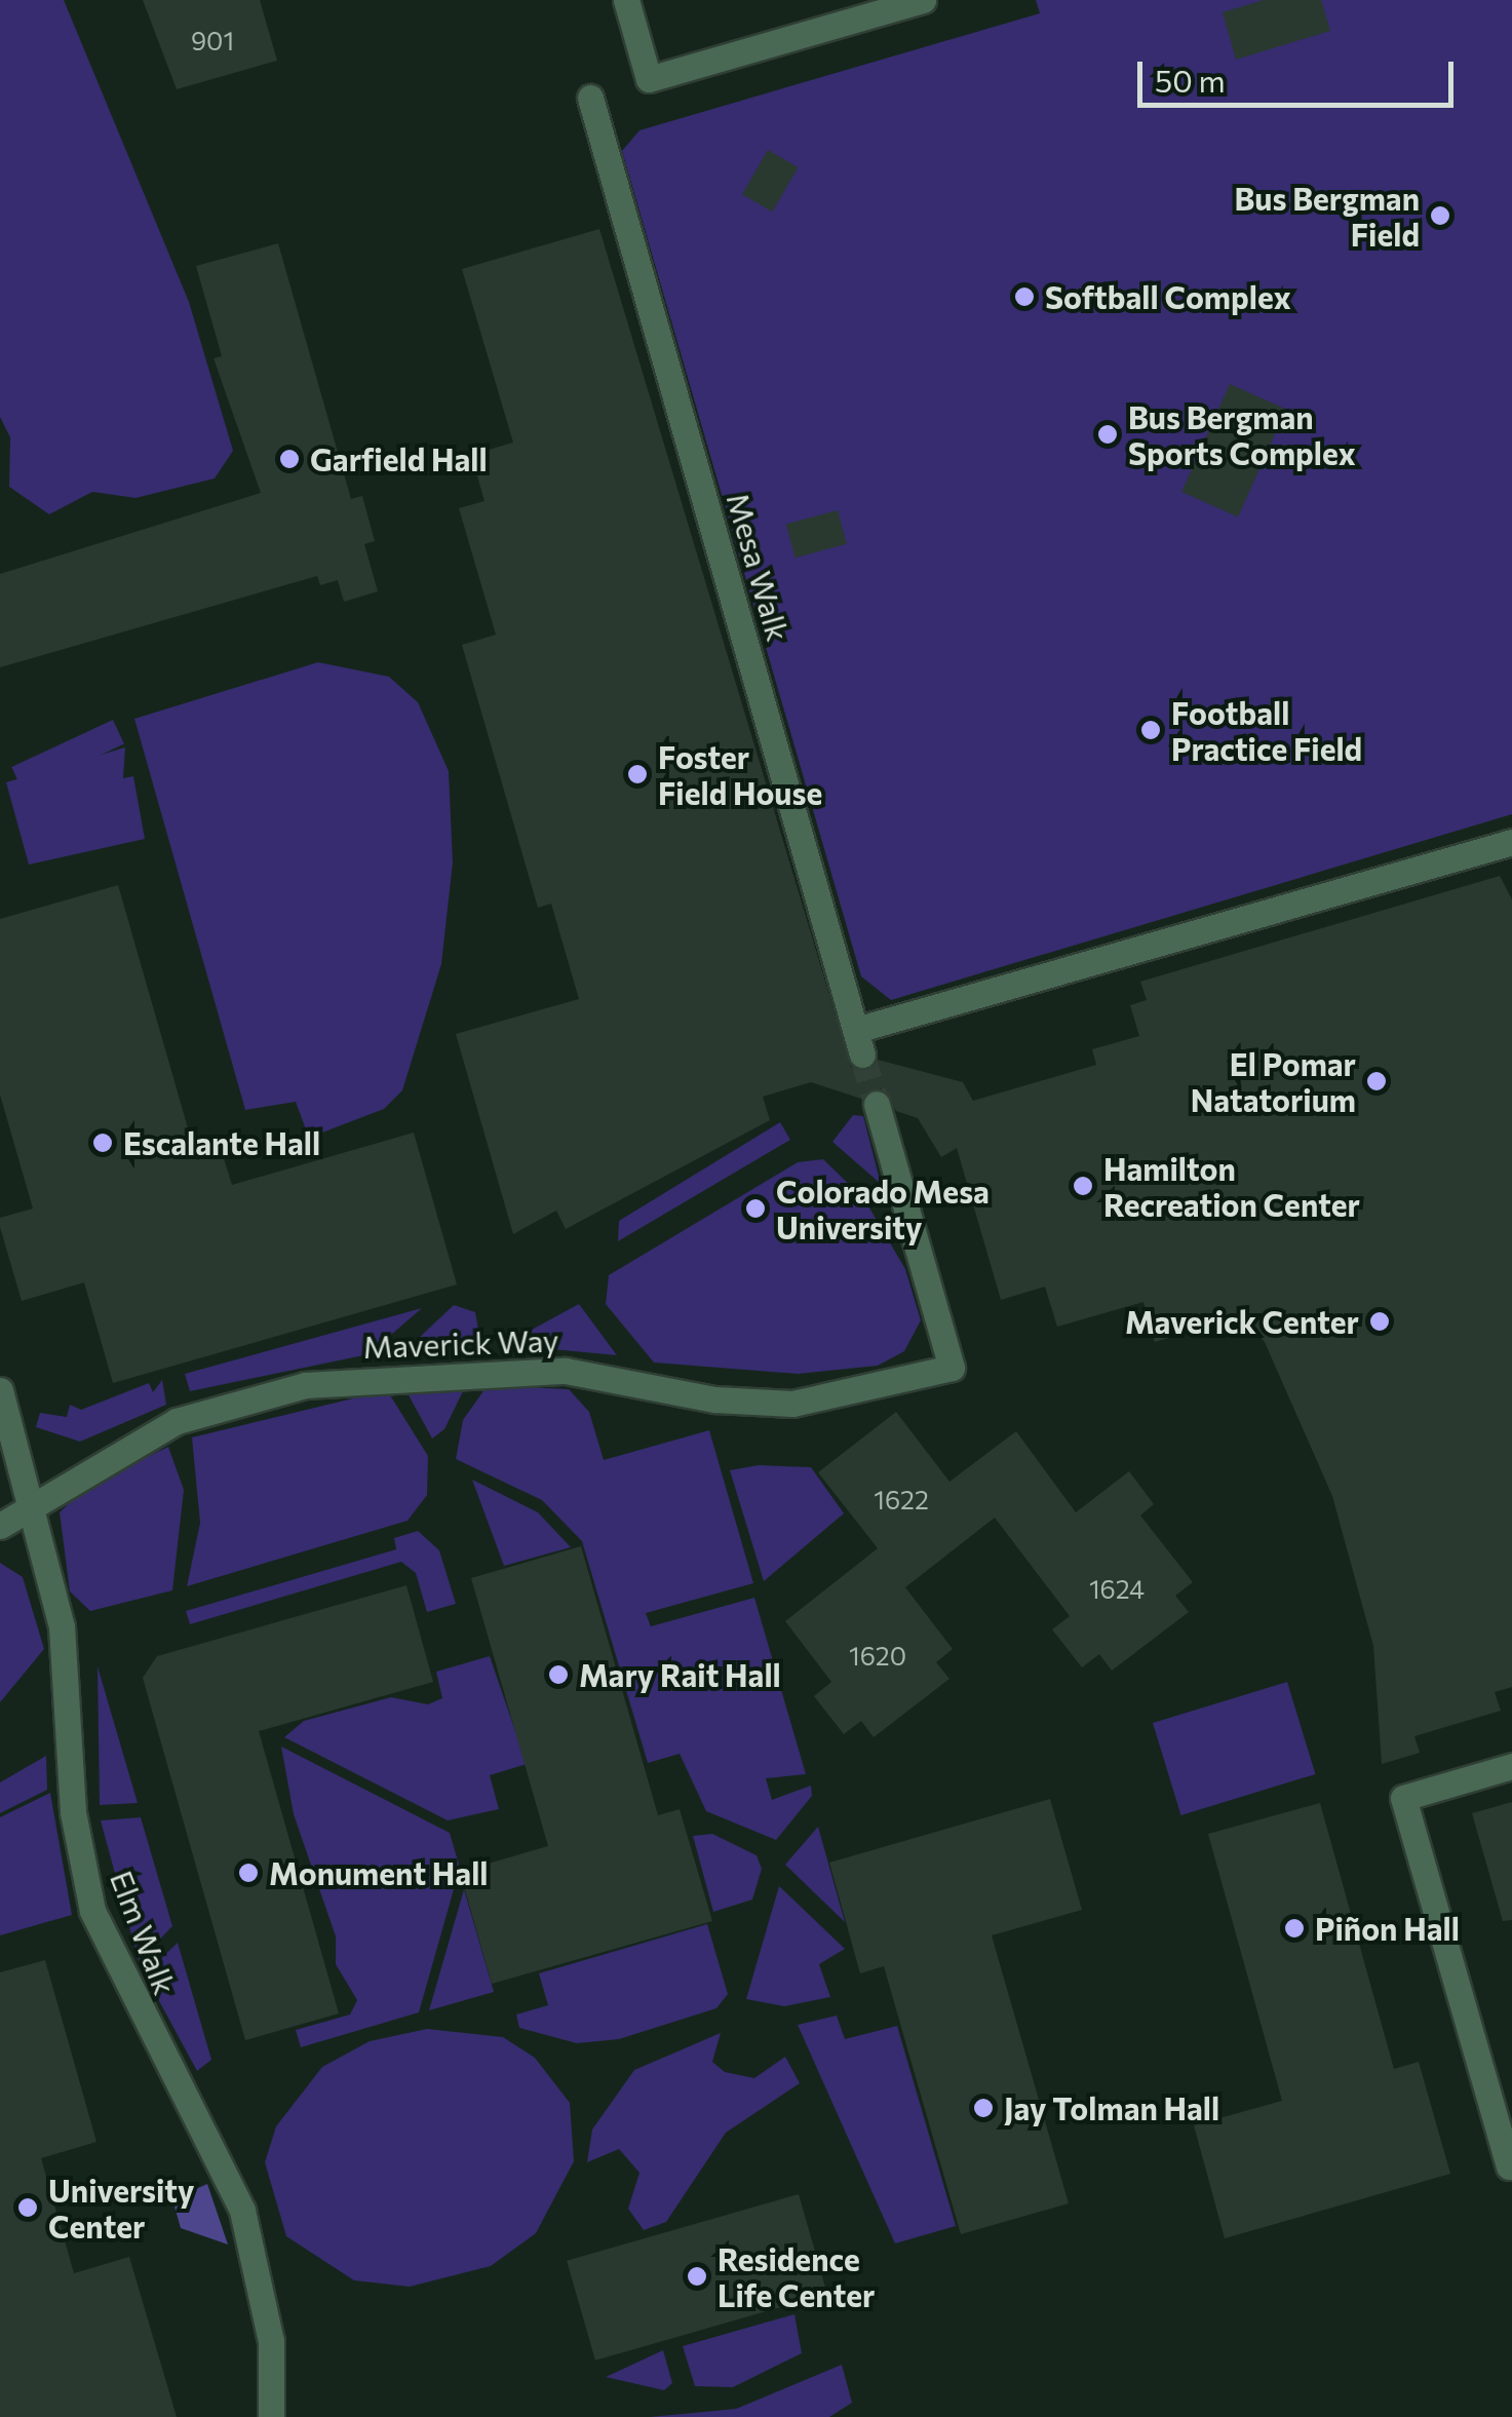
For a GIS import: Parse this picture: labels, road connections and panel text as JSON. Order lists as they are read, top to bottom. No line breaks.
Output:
{"streets":{"street":["Mesa Walk","Maverick Way","Elm Walk"]},"crossings":[["Maverick Way","Elm Walk"]],"places":["Bus Bergman Field","Softball Complex","Bus Bergman Sports Complex","Garfield Hall","Football Practice Field","Foster Field House","El Pomar Natatorium","Escalante Hall","Hamilton Recreation Center","Colorado Mesa University","Maverick Center","Mary Rait Hall","Monument Hall","Piñon Hall","Jay Tolman Hall","University Center","Residence Life Center"],"house_numbers":["901","1622","1624","1620"],"scale_bar":"50 m"}
